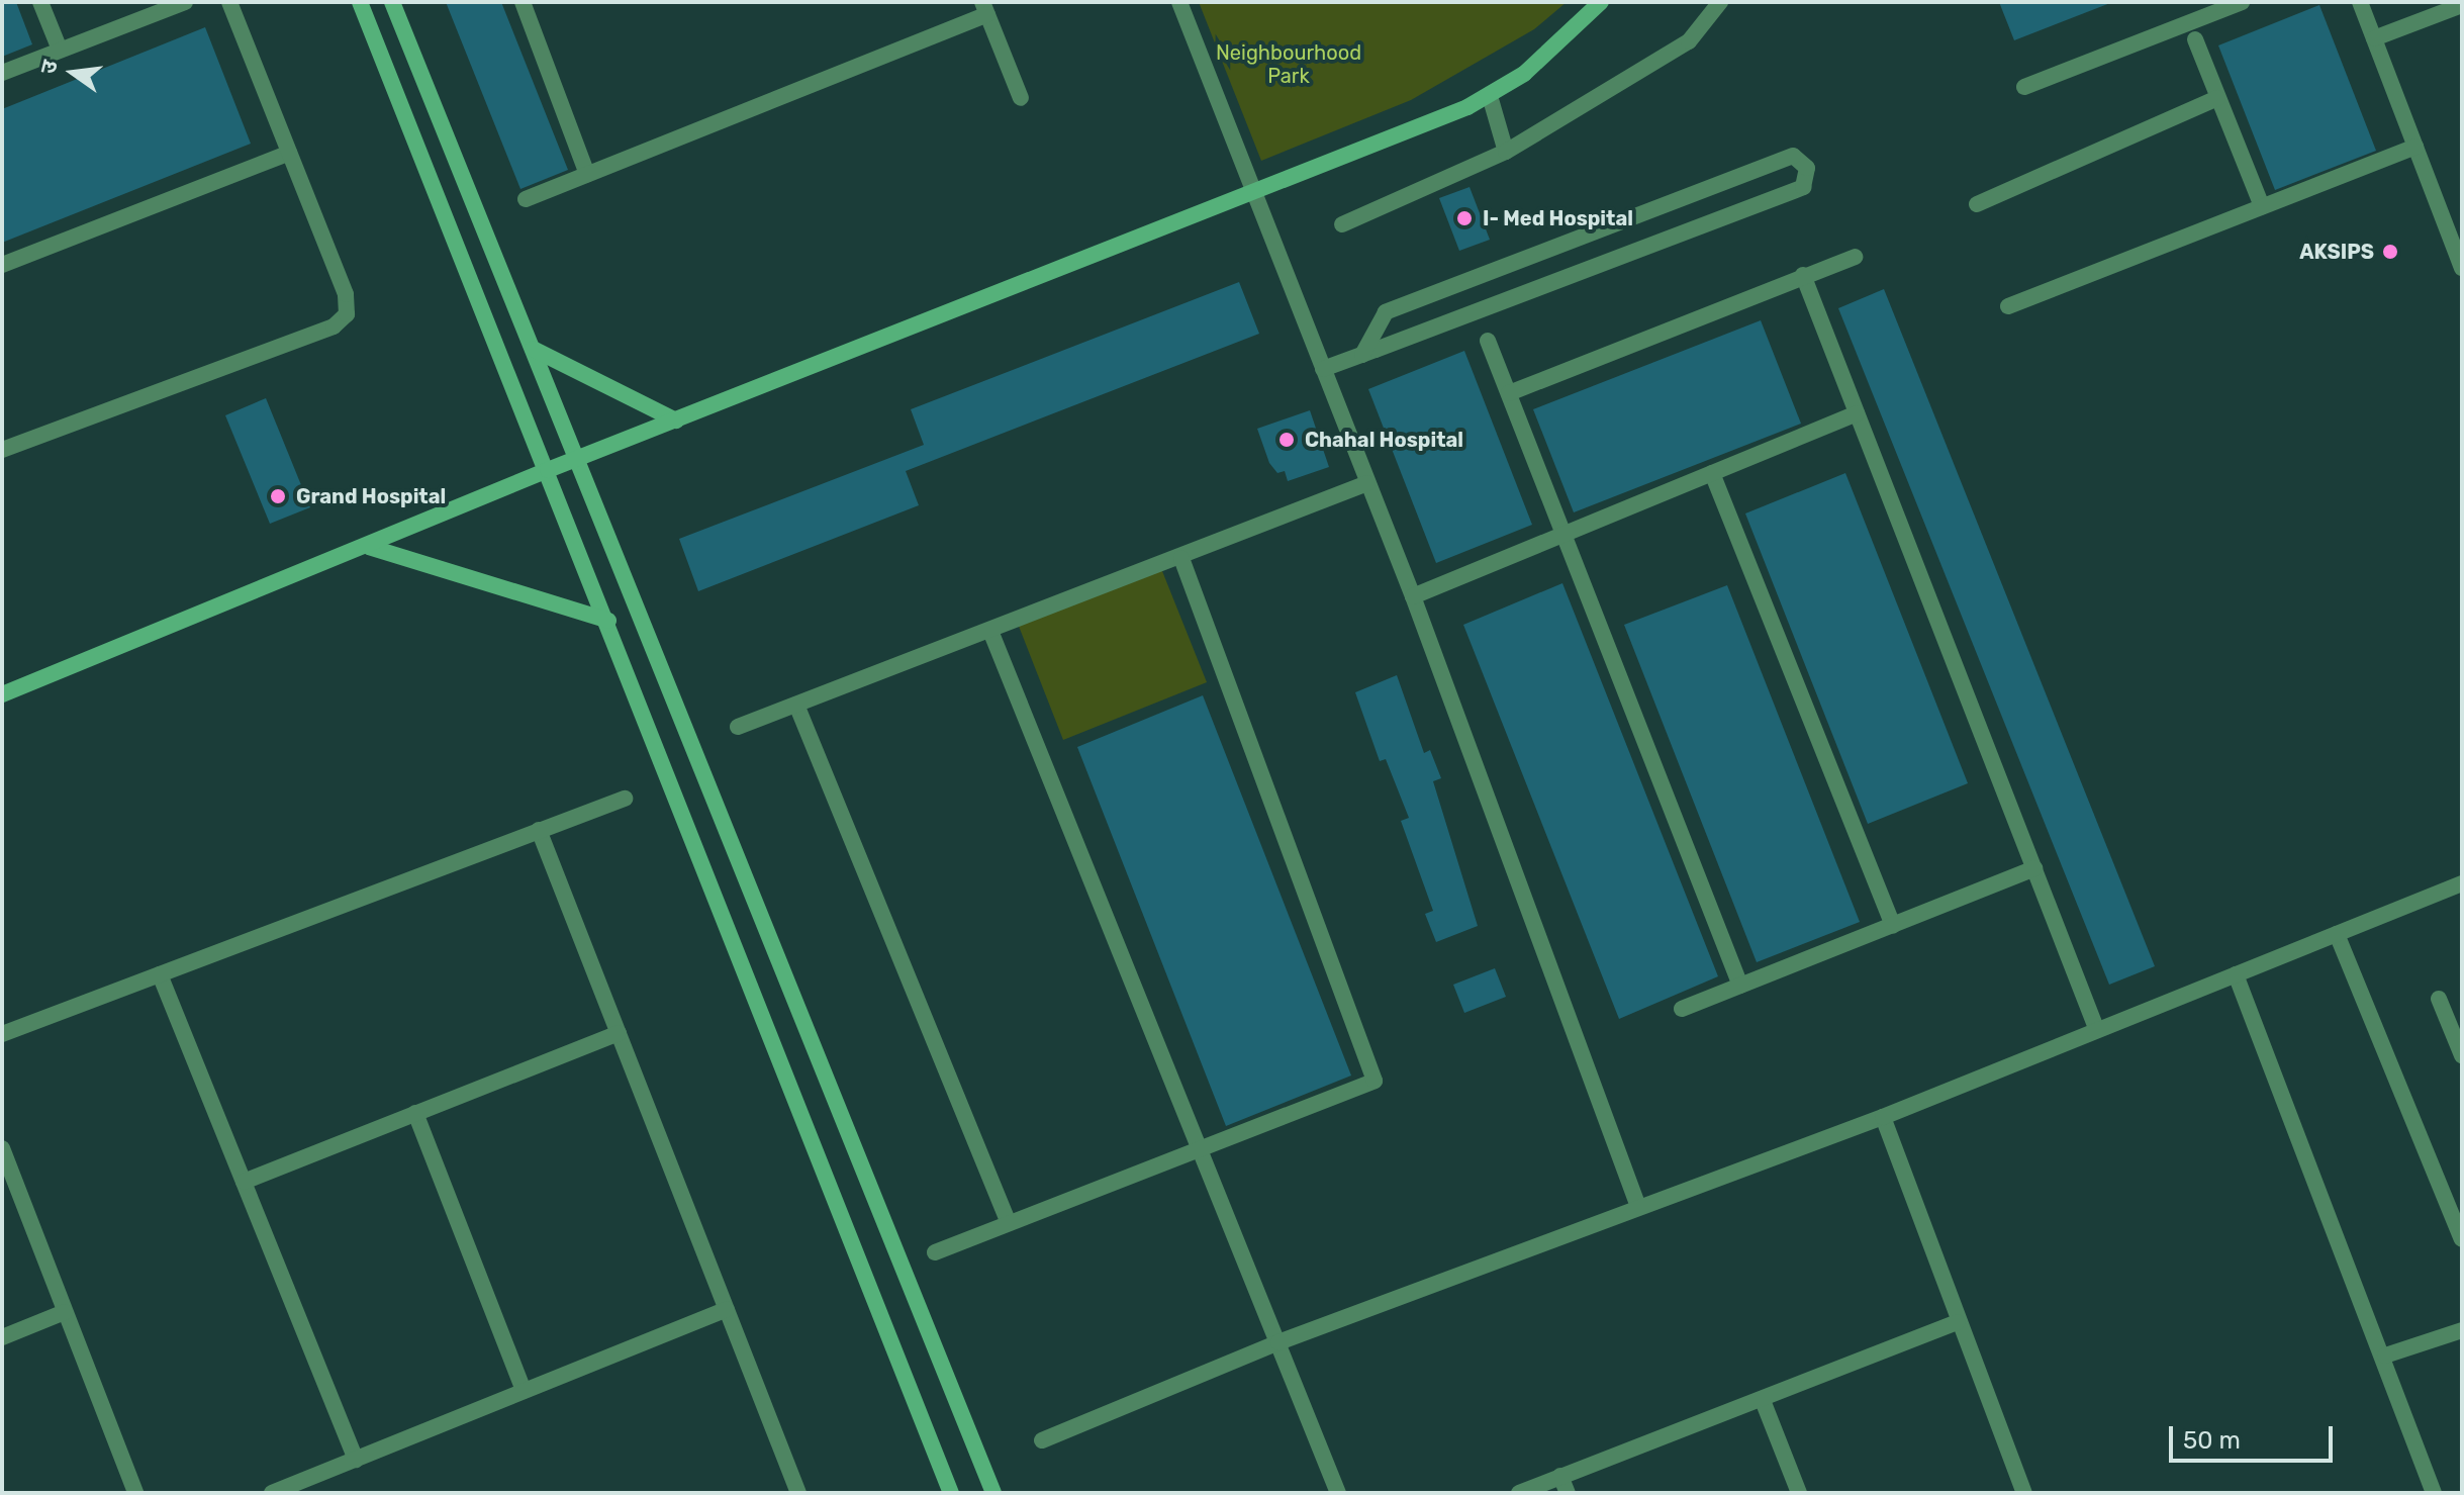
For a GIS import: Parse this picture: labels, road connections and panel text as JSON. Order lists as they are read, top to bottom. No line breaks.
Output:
{"parks":["Neighbourhood Park"],"places":["I- Med Hospital","AKSIPS","Chahal Hospital","Grand Hospital"],"scale_bar":"50 m","north":"left"}
